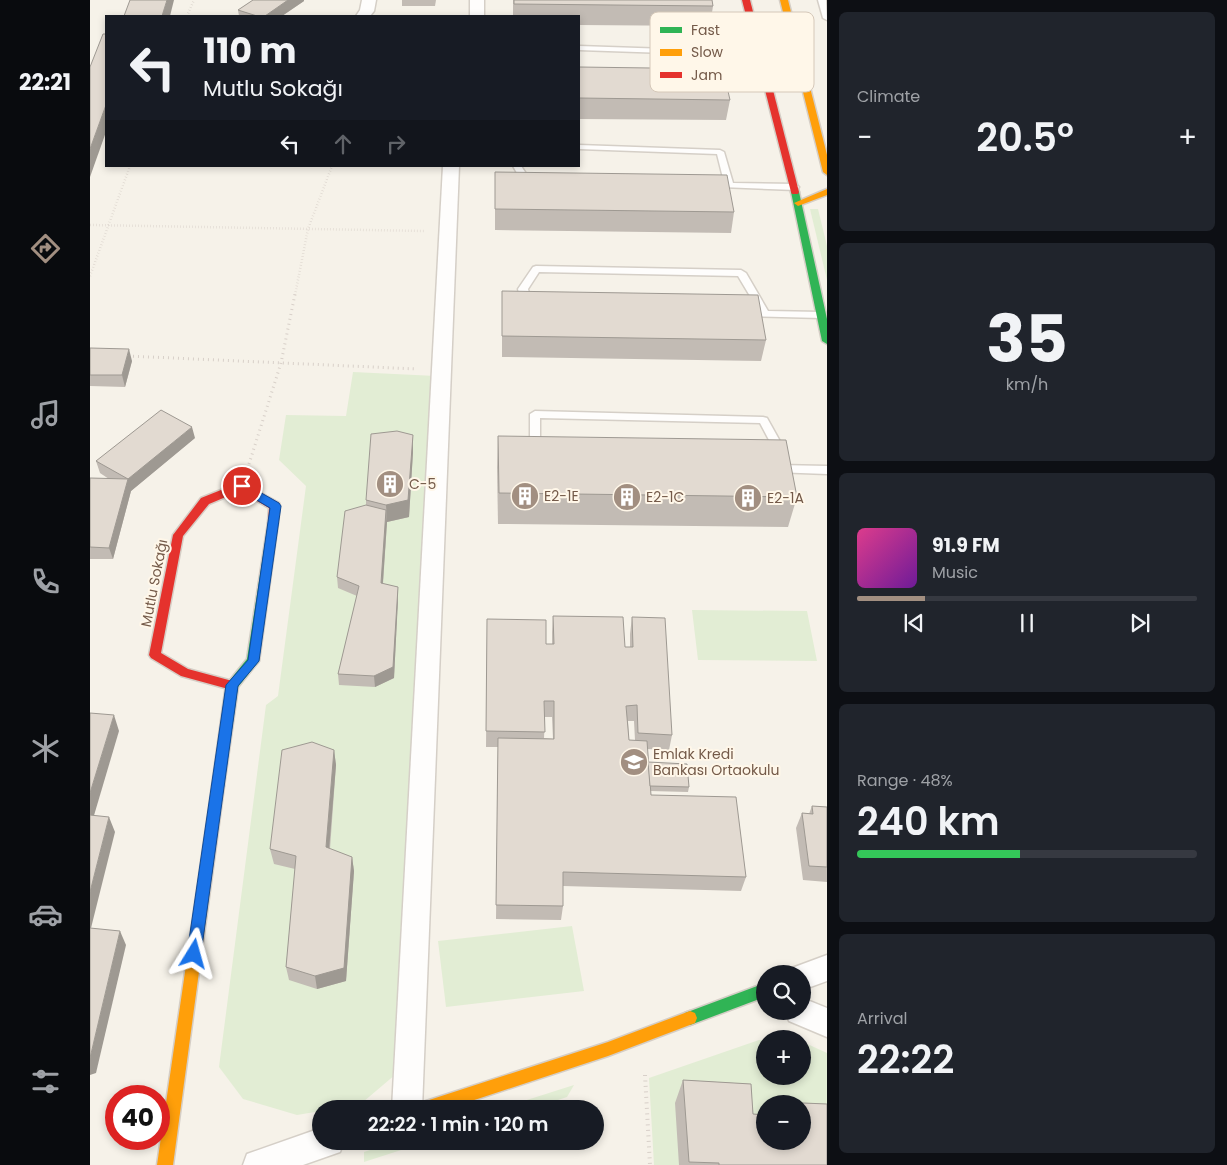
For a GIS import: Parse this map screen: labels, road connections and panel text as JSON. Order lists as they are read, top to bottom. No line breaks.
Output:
{"streets":{"street":["Mutlu Sokağı"]},"places":{"building":["C-5","E2-1E","E2-1C","E2-1A"],"school or university":["Emlak Kredi Bankası Ortaokulu"]},"legend":["Fast","Slow","Jam"],"page":{"tabs":"22:21","tile":["Climate",["35","km/h"],["Range · 48%","240 km"],["Arrival","22:22"]],"turn":["110 m","Mutlu Sokağı"],"heat":["−","20.5°","+"],"song":["91.9 FM","Music"],"map_buttons":["+","−"],"limit":"40","trip":"22:22 · 1 min · 120 m"}}
